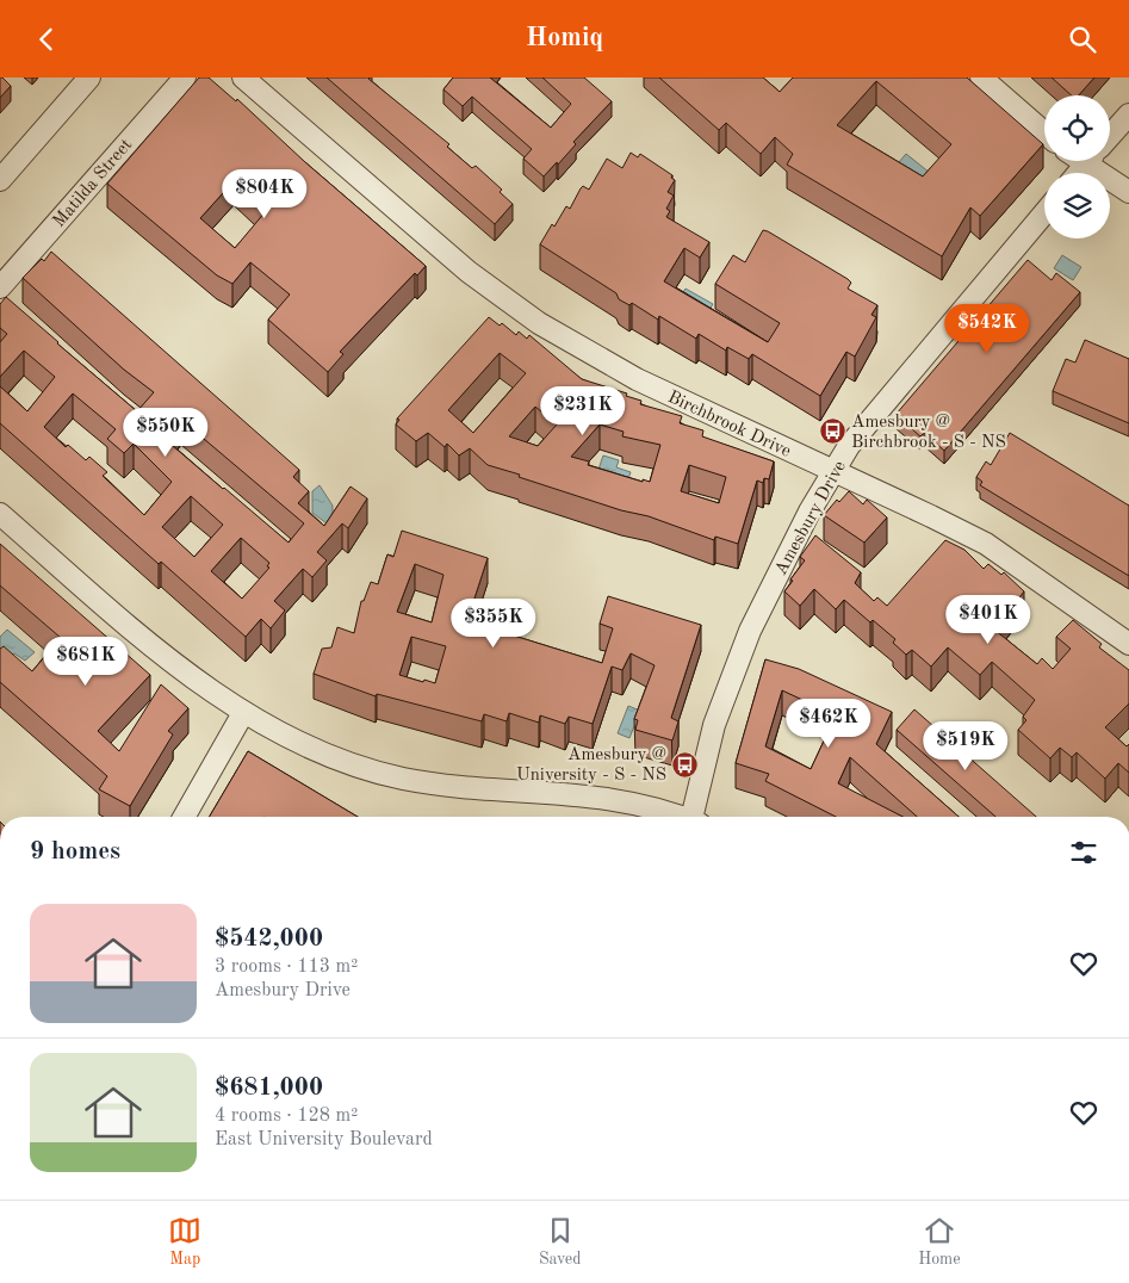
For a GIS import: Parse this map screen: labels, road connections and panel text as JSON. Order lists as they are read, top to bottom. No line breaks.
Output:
{"streets":{"street":["Matilda Street","Birchbrook Drive","Amesbury Drive"]},"crossings":[["Birchbrook Drive","Amesbury Drive"]],"places":{"bus stop":["Amesbury @ Birchbrook - S - NS","Amesbury @ University - S - NS"]},"page":{"header":"Homiq","price":["$804K","$542K","$231K","$550K","$401K","$355K","$681K","$462K","$519K"],"heading":"9 homes","list":[{"name":"$542,000","note":"3 rooms · 113 m² · Amesbury Drive"},{"name":"$681,000","note":"4 rooms · 128 m² · East University Boulevard"}],"tabs":["Map","Saved","Home"]}}
